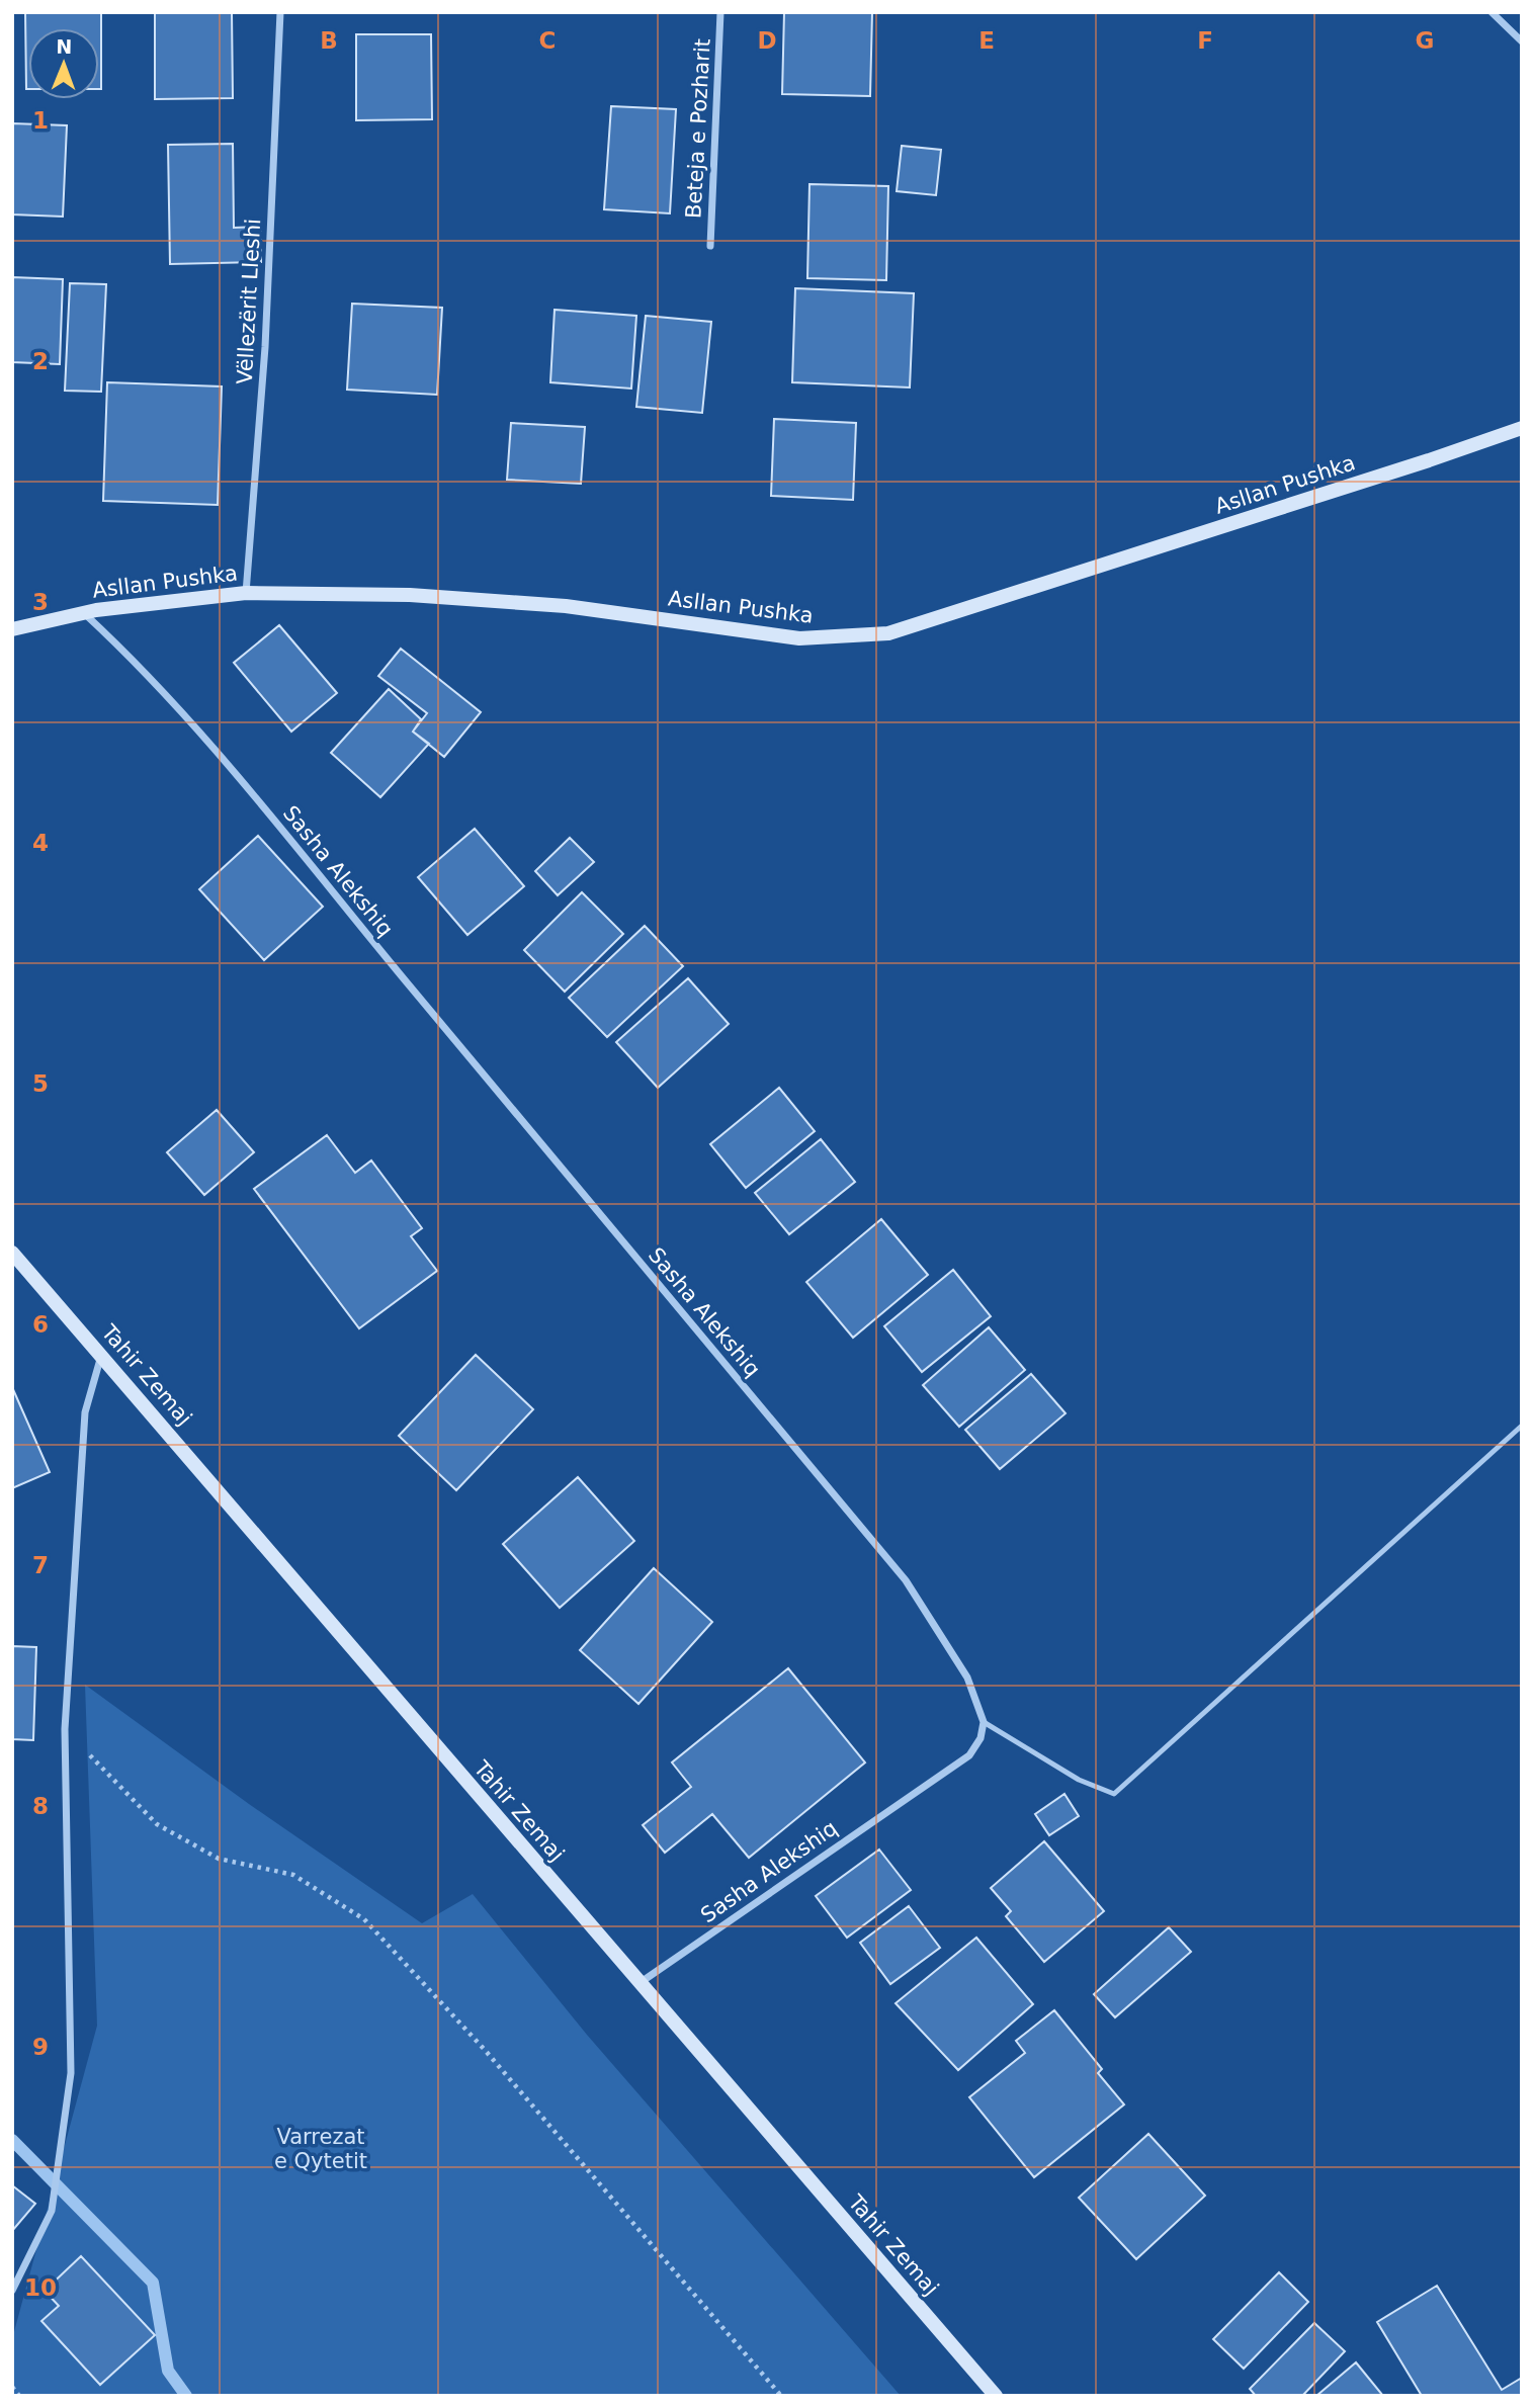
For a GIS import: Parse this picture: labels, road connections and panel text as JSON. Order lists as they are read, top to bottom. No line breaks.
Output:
{"streets":{"main road":["Asllan Pushka","Tahir Zemaj"],"street":["Beteja e Pozharit","Vëllezërit Lleshi","Sasha Alekshiq"]},"crossings":[["Vëllezërit Lleshi","Asllan Pushka"],["Asllan Pushka","Sasha Alekshiq"],["Sasha Alekshiq","Tahir Zemaj"]],"parks":["Varrezat e Qytetit"],"north":"top","grid":{"columns":["B","C","D","E","F","G"],"rows":["1","2","3","4","5","6","7","8","9","10"]}}
